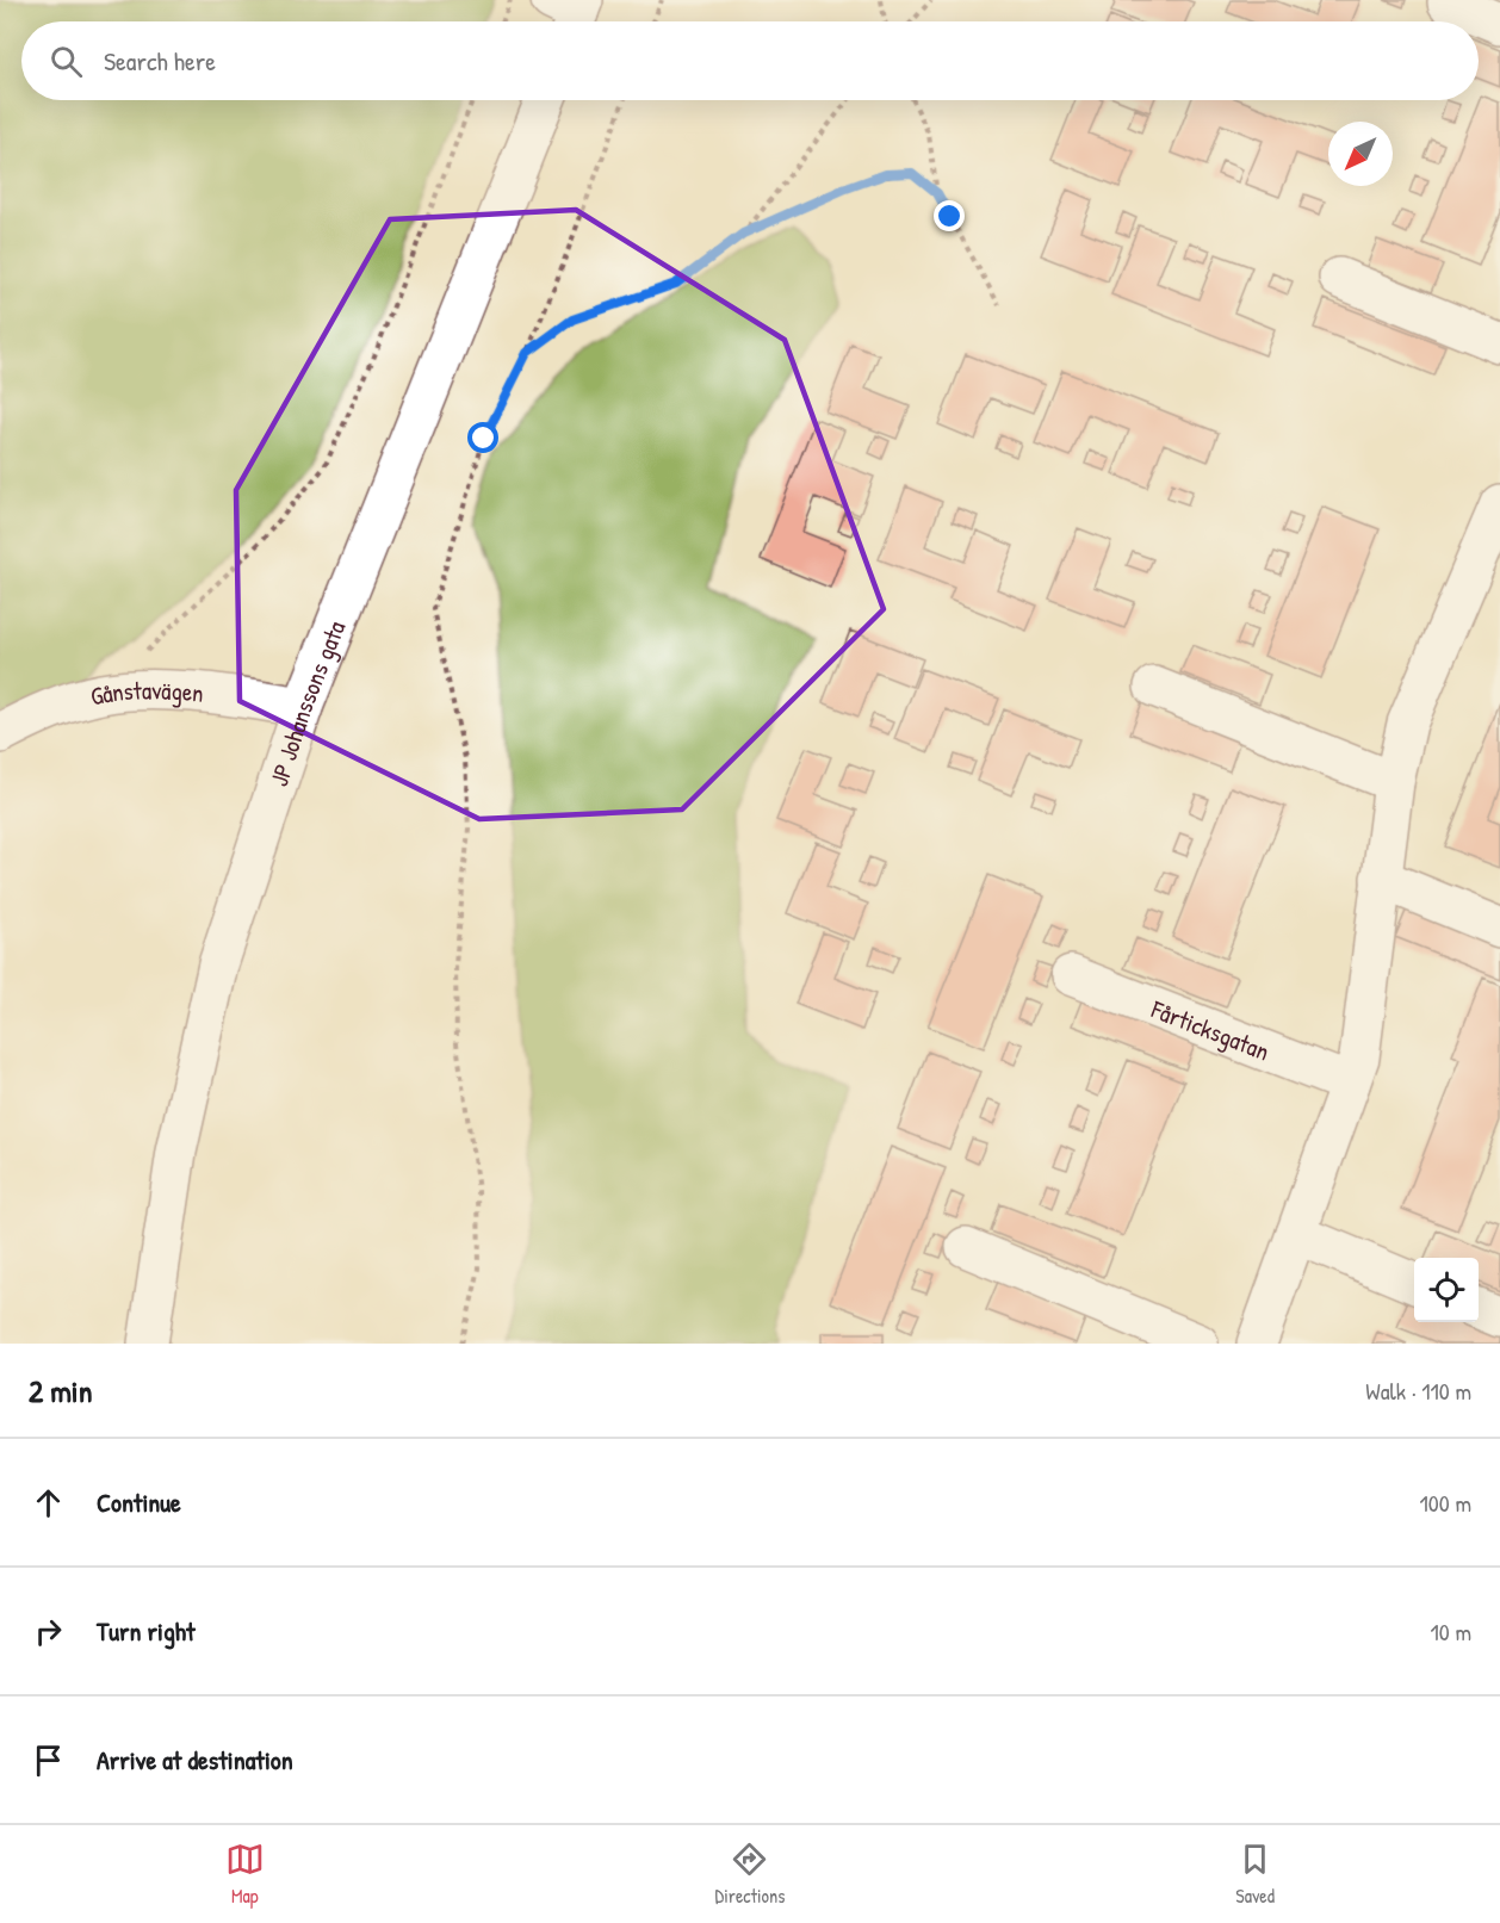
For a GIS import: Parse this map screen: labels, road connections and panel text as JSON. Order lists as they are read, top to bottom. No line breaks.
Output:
{"streets":{"street":["Gånstavägen","JP Johanssons gata","Fårticksgatan"]},"crossings":[["Gånstavägen","JP Johanssons gata"]],"north":"bottom left","page":{"search":"Search here","heading":["2 min","Walk · 110 m"],"list":[["Continue","100 m"],["Turn right","10 m"],"Arrive at destination"],"nav":["Map","Directions","Saved"]}}
